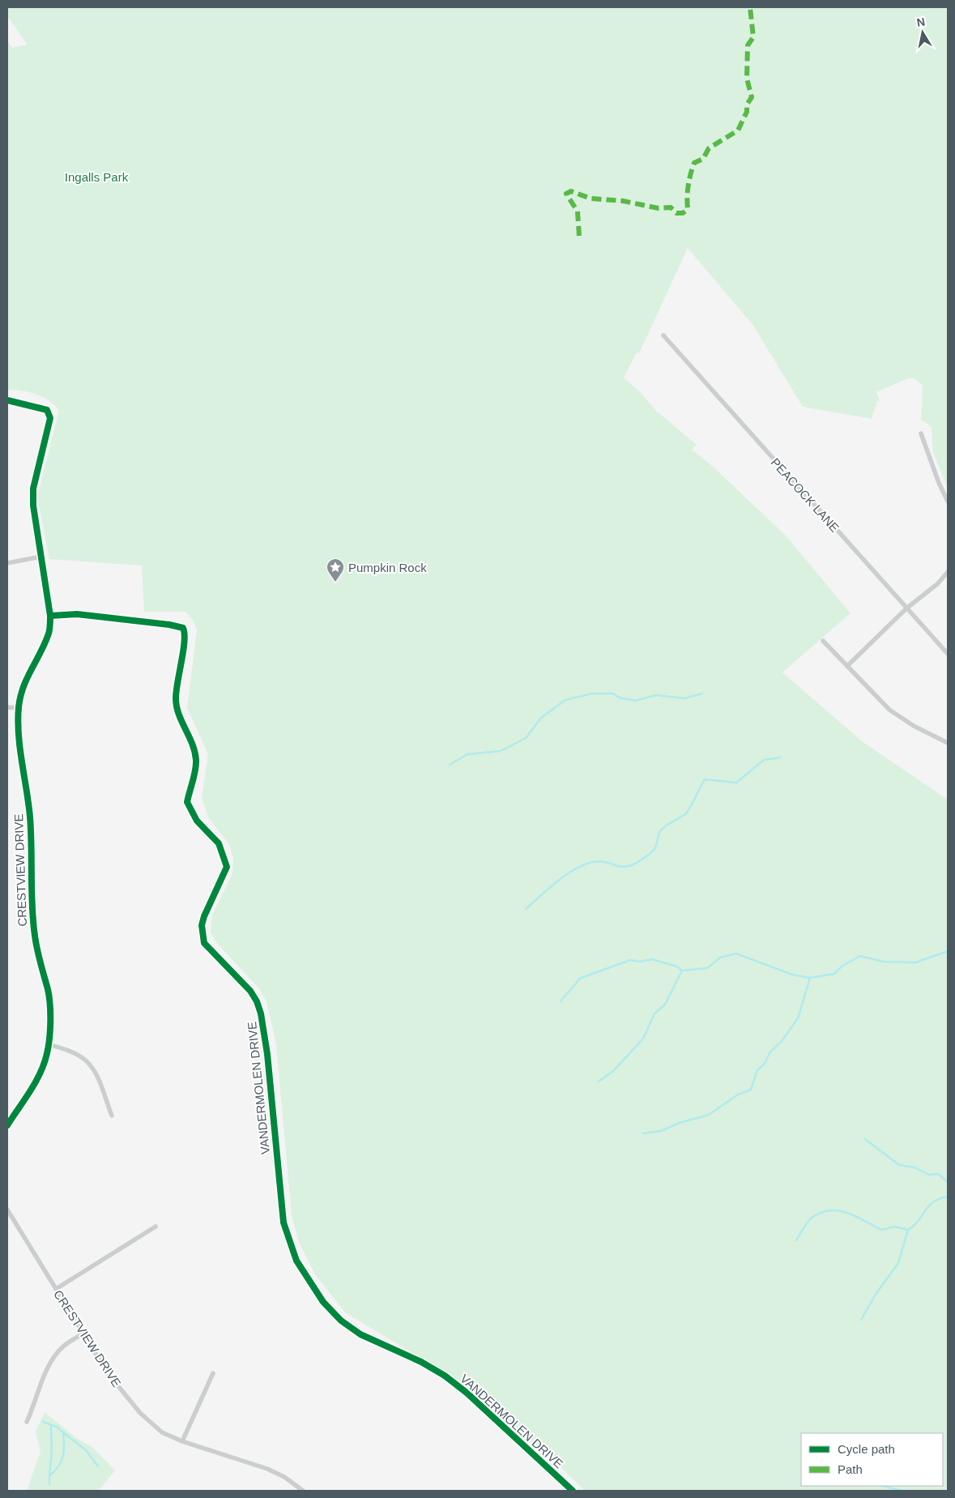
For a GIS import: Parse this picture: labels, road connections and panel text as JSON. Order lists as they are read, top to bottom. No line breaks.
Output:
{"streets":{"street":["PEACOCK LANE","CRESTVIEW DRIVE","VANDERMOLEN DRIVE"]},"crossings":[["CRESTVIEW DRIVE","VANDERMOLEN DRIVE"]],"parks":["Ingalls Park"],"places":{"place":["Pumpkin Rock"]},"legend":["Cycle path","Path"],"north":"top"}
